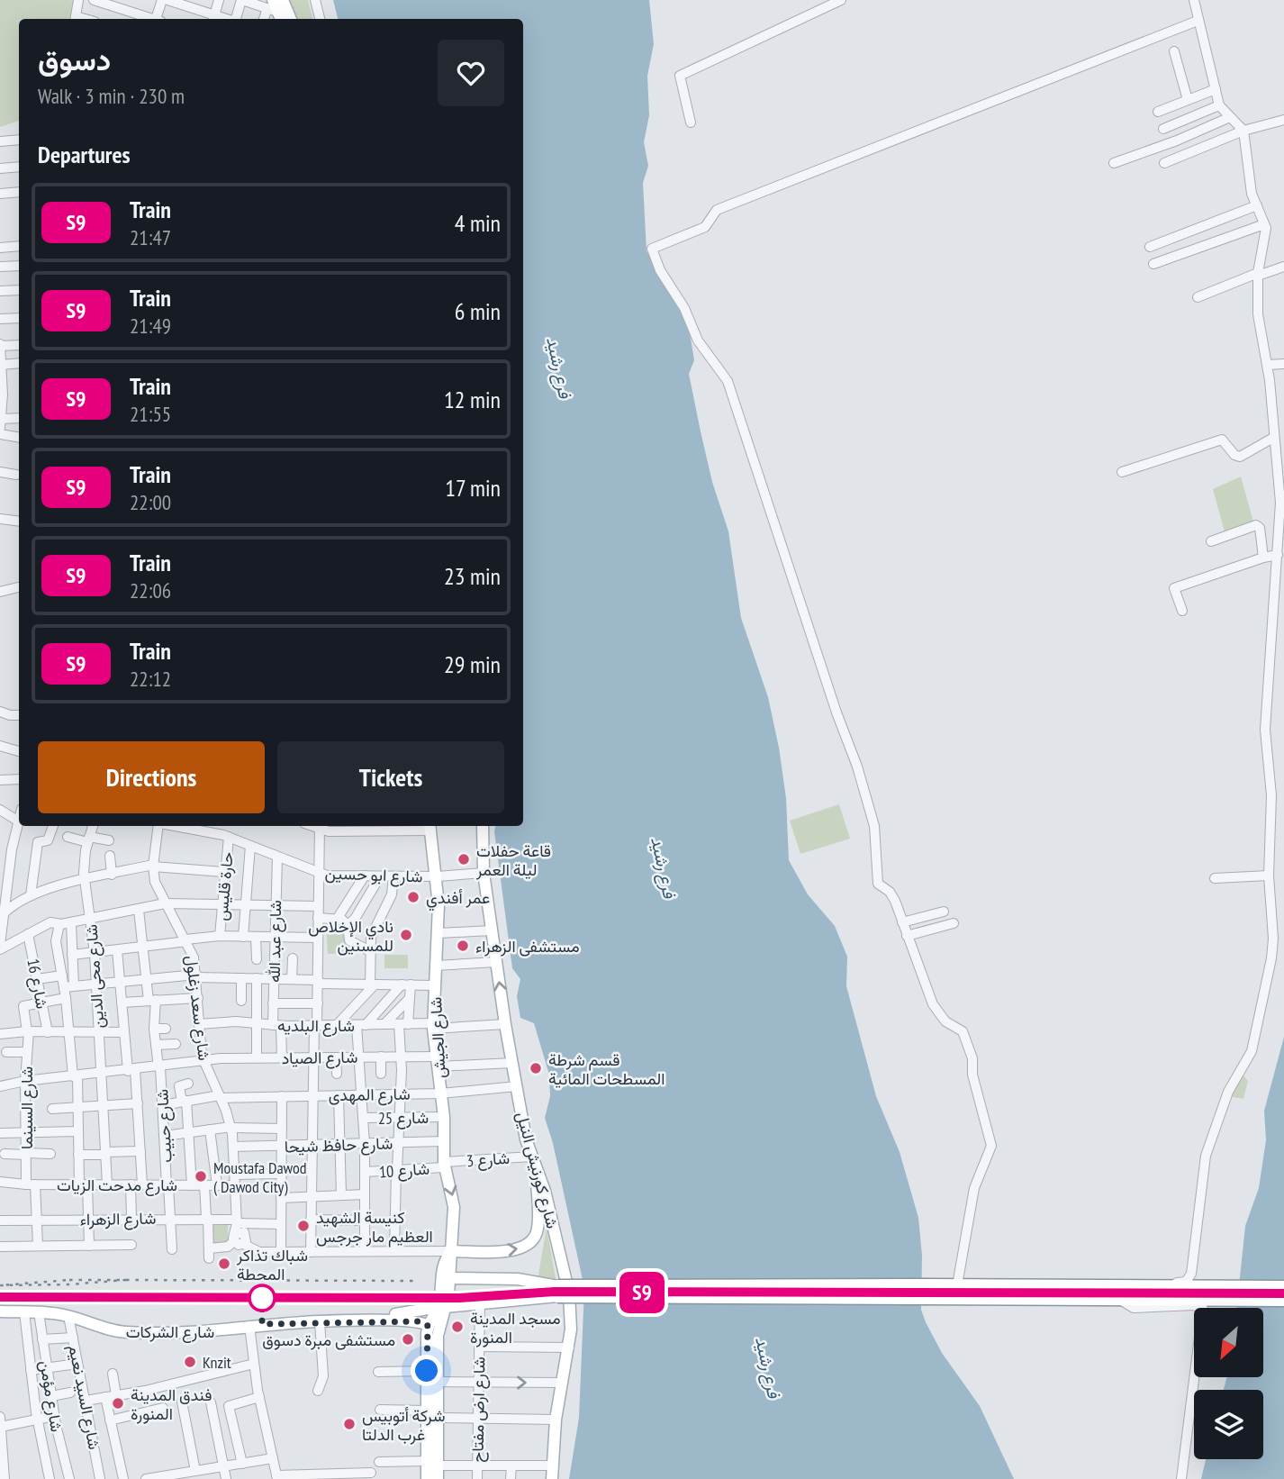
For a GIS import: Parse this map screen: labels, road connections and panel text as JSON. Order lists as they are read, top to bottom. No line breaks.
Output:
{"streets":{"main road":["شارع الجيش","شارع كورنيش النيل","شارع الشركات"],"street":["شارع ابو حسين","حارة قليس","شارع عبد الله","شارع محى الدين","شارع 16","شارع سعد زغلول","شارع البلديه","شارع الصياد","شارع المهدى","شارع السينما","شارع 25","شارع حبيب","شارع حافظ شيحا","شارع 3","شارع 10","شارع مدحت الزيات","شارع الزهراء","شارع مؤمن","شارع السيد نعيم","شارع ارض مفتاح"]},"crossings":[["شارع ابو حسين","حارة قليس"],["شارع ابو حسين","شارع عبد الله"],["شارع ابو حسين","شارع الجيش"],["شارع ابو حسين","شارع كورنيش النيل"],["شارع عبد الله","شارع البلديه"],["شارع عبد الله","شارع الصياد"],["شارع محى الدين","شارع الصياد"],["شارع محى الدين","شارع مدحت الزيات"],["شارع 16","شارع السينما"],["شارع سعد زغلول","شارع البلديه"],["شارع سعد زغلول","شارع الصياد"],["شارع سعد زغلول","شارع المهدى"],["شارع سعد زغلول","شارع حافظ شيحا"],["شارع سعد زغلول","شارع مدحت الزيات"],["شارع سعد زغلول","شارع الزهراء"],["شارع البلديه","شارع الجيش"],["شارع البلديه","شارع كورنيش النيل"],["شارع الجيش","شارع الصياد"],["شارع الجيش","شارع المهدى"],["شارع الجيش","شارع 25"],["شارع الجيش","شارع حافظ شيحا"],["شارع الجيش","شارع 3"],["شارع الجيش","شارع 10"],["شارع الجيش","شارع الشركات"],["شارع الصياد","شارع السينما"],["شارع الصياد","شارع حبيب"],["شارع الصياد","شارع كورنيش النيل"],["شارع المهدى","شارع حبيب"],["شارع المهدى","شارع كورنيش النيل"],["شارع السينما","شارع مدحت الزيات"],["شارع السينما","شارع الزهراء"],["شارع حبيب","شارع مدحت الزيات"],["شارع حبيب","شارع الزهراء"],["شارع 3","شارع 10"],["شارع 3","شارع كورنيش النيل"],["شارع الشركات","شارع مؤمن"],["شارع الشركات","شارع السيد نعيم"],["شارع الشركات","شارع ارض مفتاح"]],"water":["فرع رشيد"],"places":["قاعة حفلات ليلة العمر","عمر أفندي","نادي الإخلاص للمسنين","مستشفى الزهراء","قسم شرطة المسطحات المائية","Moustafa Dawod ( Dawod City)","كنيسة الشهيد العظيم مار جرجس","شباك تذاكر المحطة","مسجد المدينة المنورة","مستشفى مبرة دسوق","Knzit","فندق المدينة المنورة","شركة أتوبيس غرب الدلتا"],"north":"bottom left","page":{"on_map":"S9","heading":[["دسوق","Walk · 3 min · 230 m"],"Departures"],"list":[{"mark":"S9","name":"Train","note":"21:47","value":"4 min"},{"mark":"S9","name":"Train","note":"21:49","value":"6 min"},{"mark":"S9","name":"Train","note":"21:55","value":"12 min"},{"mark":"S9","name":"Train","note":"22:00","value":"17 min"},{"mark":"S9","name":"Train","note":"22:06","value":"23 min"},{"mark":"S9","name":"Train","note":"22:12","value":"29 min"}],"buttons":["Directions","Tickets"]}}
